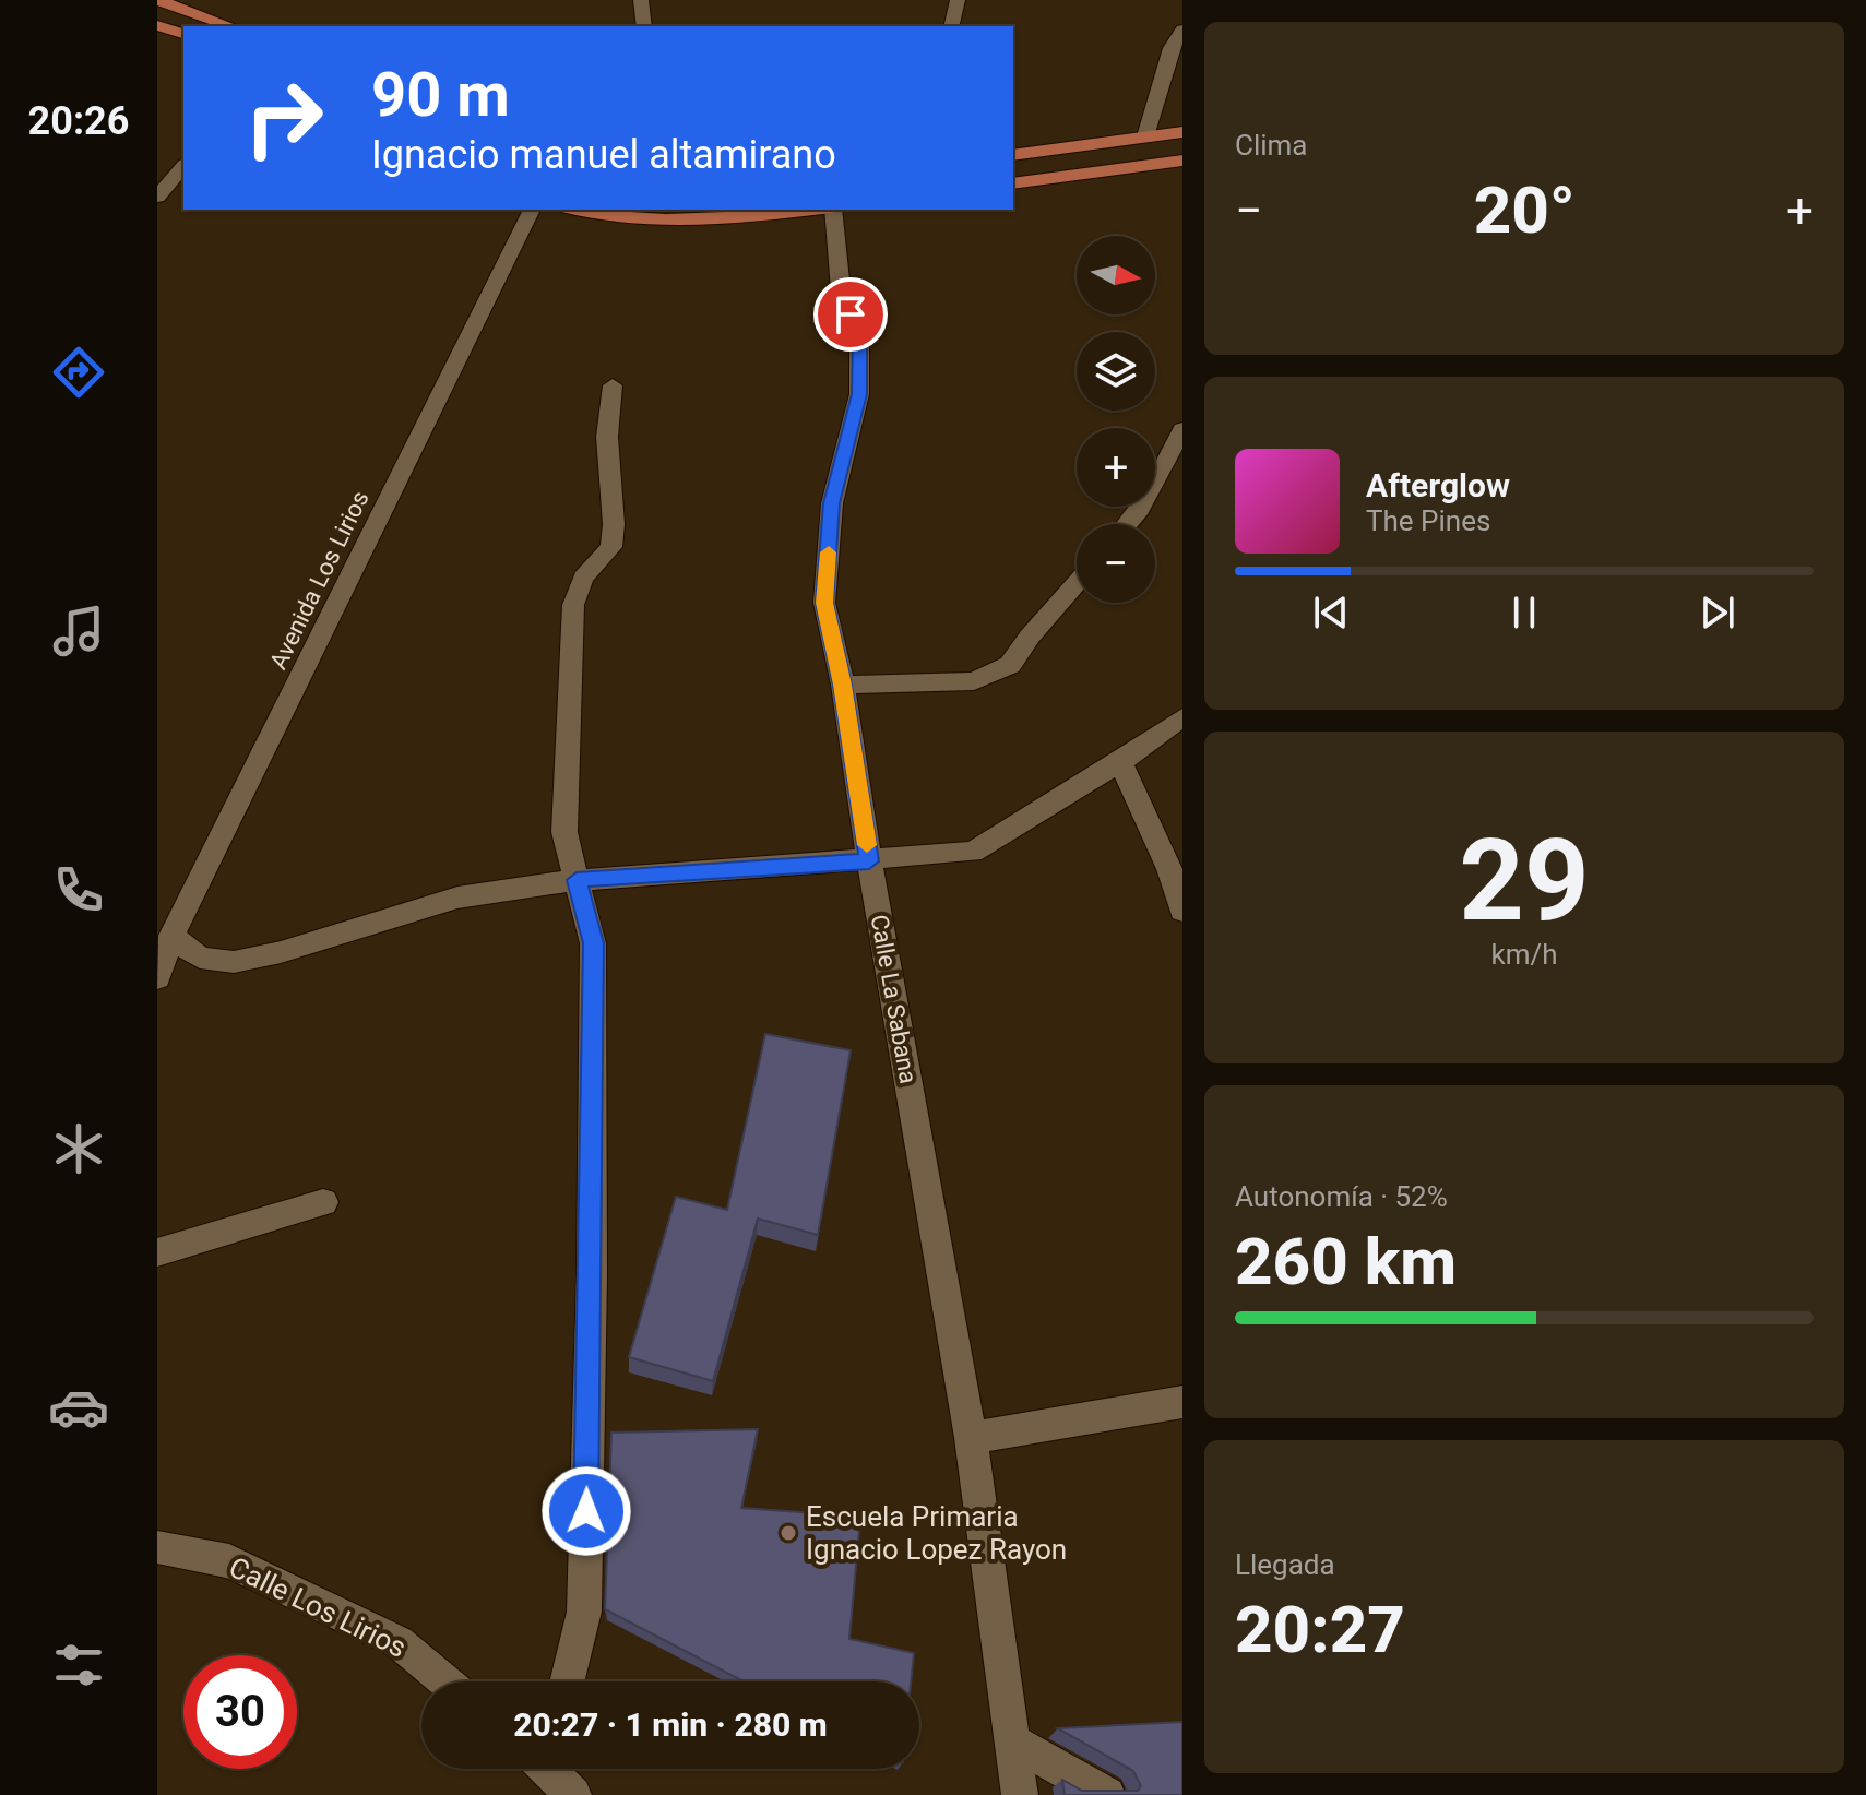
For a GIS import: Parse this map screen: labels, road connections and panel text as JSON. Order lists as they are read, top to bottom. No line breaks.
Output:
{"streets":{"street":["Avenida Los Lirios","Calle La Sabana","Calle Los Lirios"]},"places":["Escuela Primaria Ignacio Lopez Rayon"],"north":"right","page":{"tabs":"20:26","tile":["Clima",["29","km/h"],["Autonomía · 52%","260 km"],["Llegada","20:27"]],"turn":["90 m","Ignacio manuel altamirano"],"heat":["−","20°","+"],"map_buttons":["+","−"],"song":["Afterglow","The Pines"],"limit":"30","trip":"20:27 · 1 min · 280 m"}}
